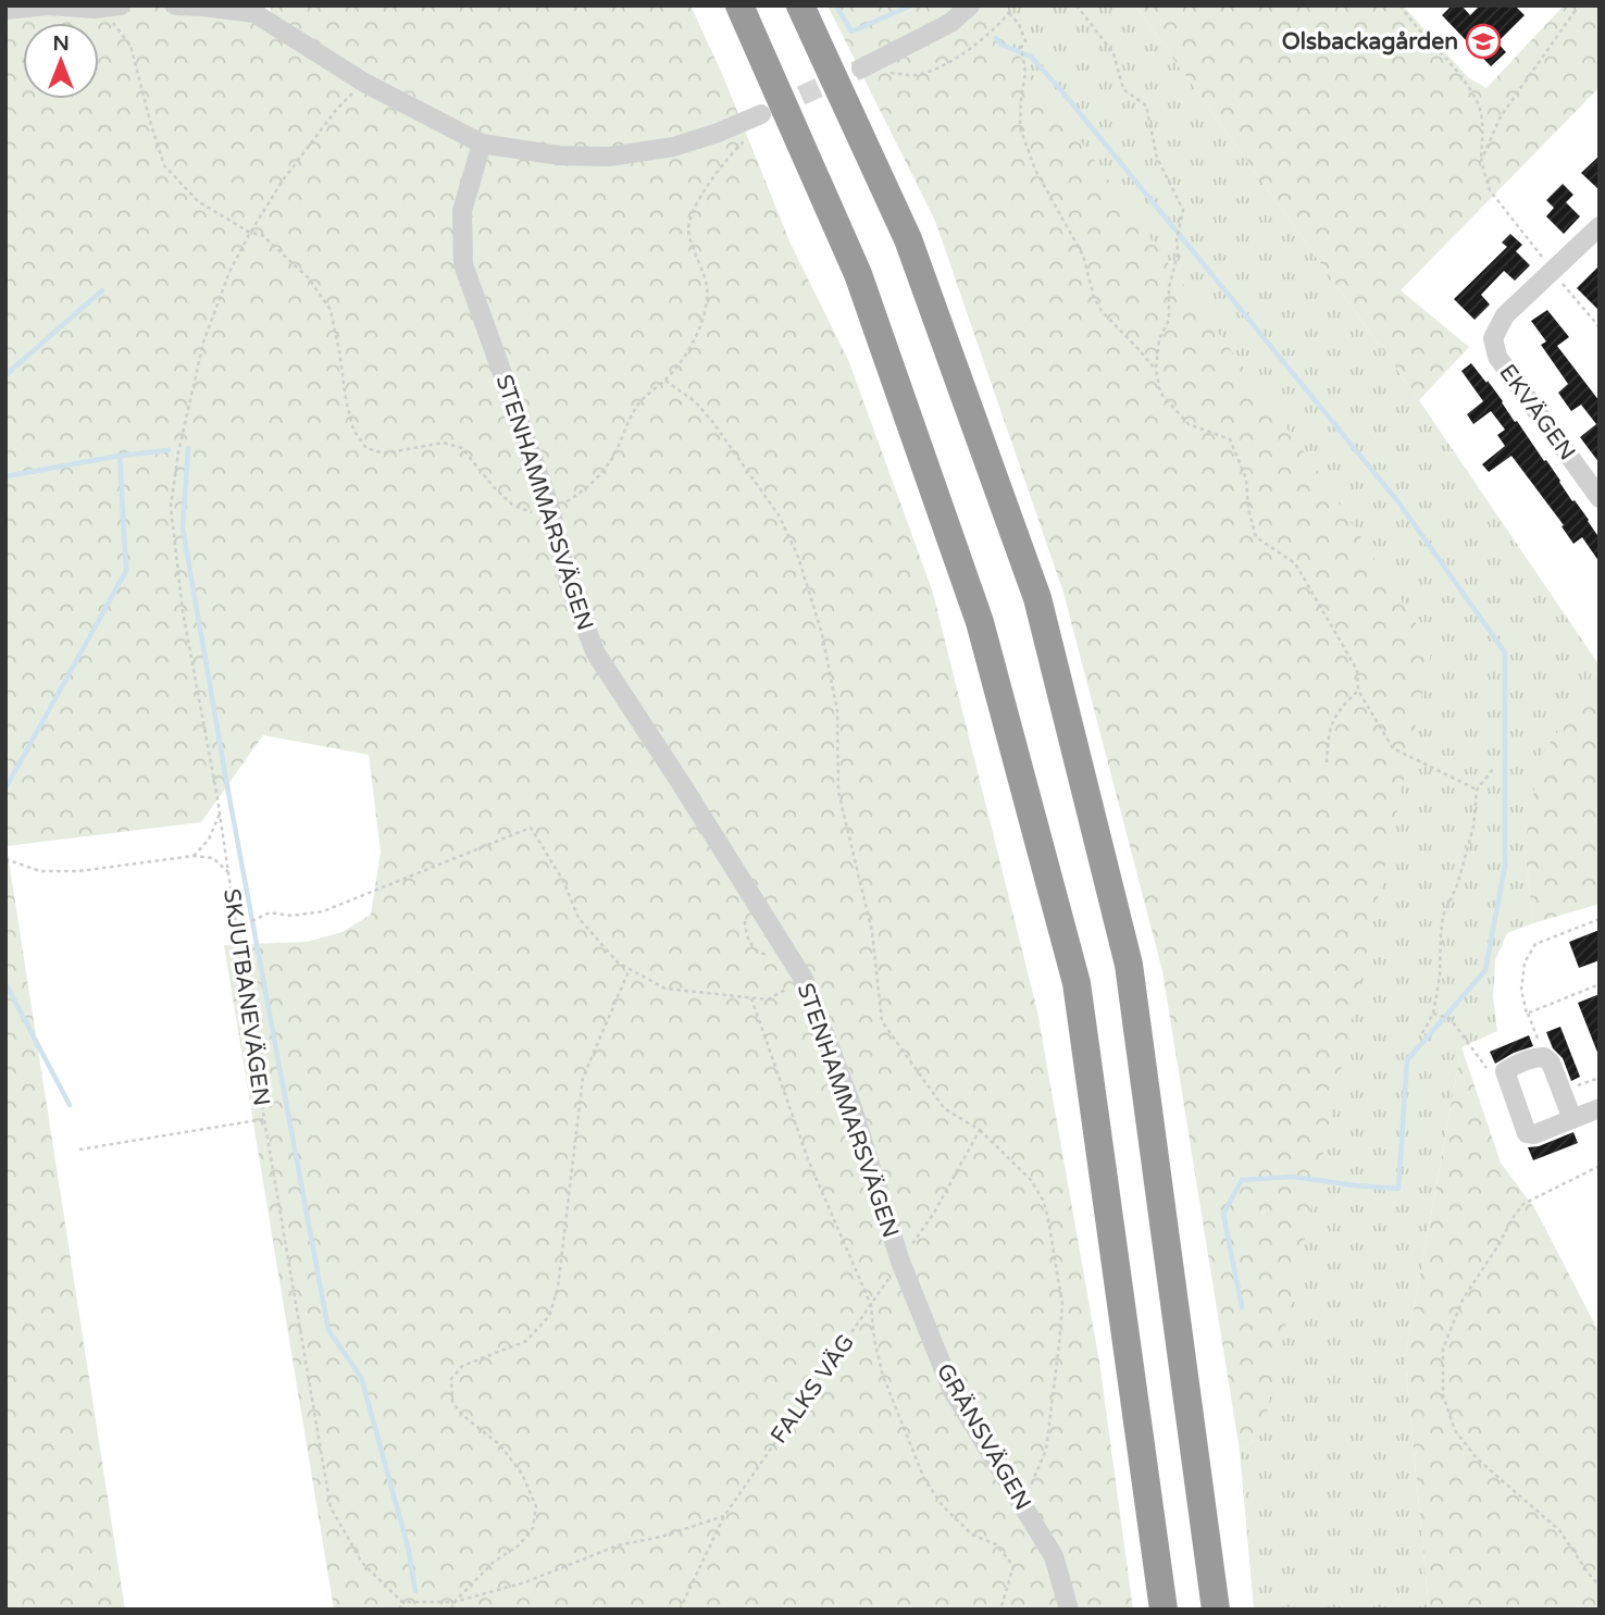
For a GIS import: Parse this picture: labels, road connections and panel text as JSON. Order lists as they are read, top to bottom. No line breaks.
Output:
{"streets":{"street":["EKVÄGEN","STENHAMMARSVÄGEN","GRÄNSVÄGEN"],"path":["SKJUTBANEVÄGEN","FALKS VÄG"]},"crossings":[["STENHAMMARSVÄGEN","FALKS VÄG"],["STENHAMMARSVÄGEN","GRÄNSVÄGEN"],["FALKS VÄG","GRÄNSVÄGEN"]],"places":{"school or university":["Olsbackagården"]},"north":"top"}
